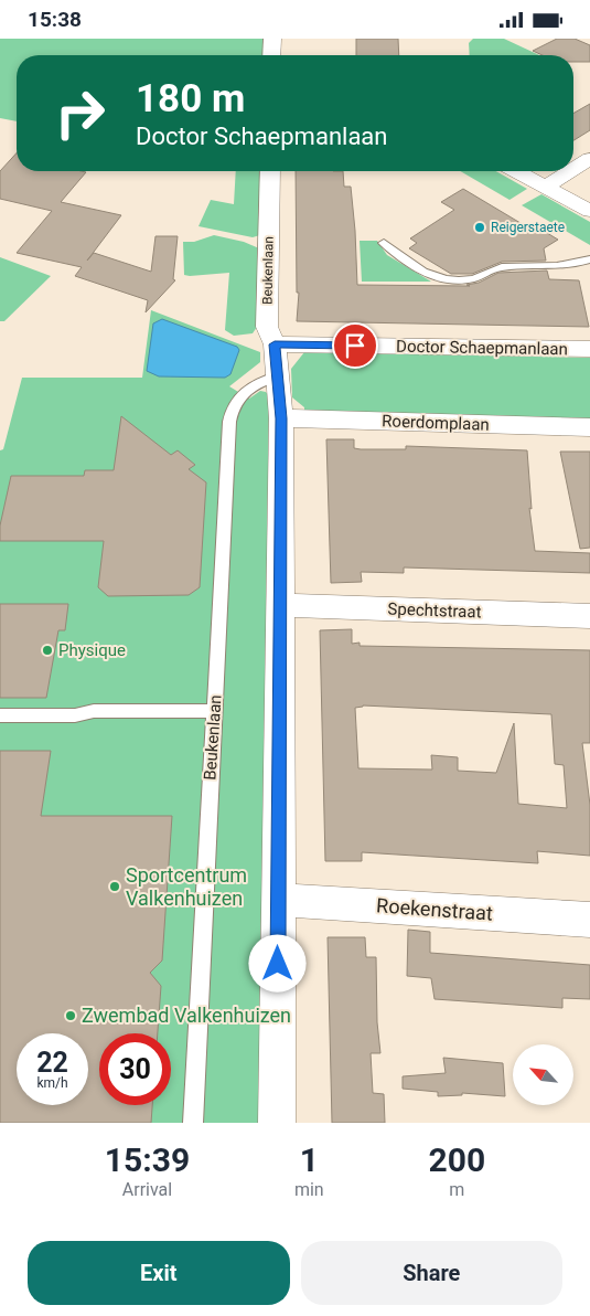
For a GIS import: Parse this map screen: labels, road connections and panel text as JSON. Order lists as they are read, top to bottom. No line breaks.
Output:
{"streets":{"street":["Beukenlaan","Doctor Schaepmanlaan","Roerdomplaan","Spechtstraat","Roekenstraat"]},"crossings":[["Beukenlaan","Doctor Schaepmanlaan"],["Beukenlaan","Roerdomplaan"],["Beukenlaan","Spechtstraat"],["Beukenlaan","Roekenstraat"]],"places":["Reigerstaete","Physique","Sportcentrum Valkenhuizen","Zwembad Valkenhuizen"],"north":"top left","page":{"status":"15:38","turn":["180 m","Doctor Schaepmanlaan"],"speed":"22 km/h","limit":"30","eta":["15:39","Arrival","1","min","200","m"],"buttons":["Exit","Share"]}}
